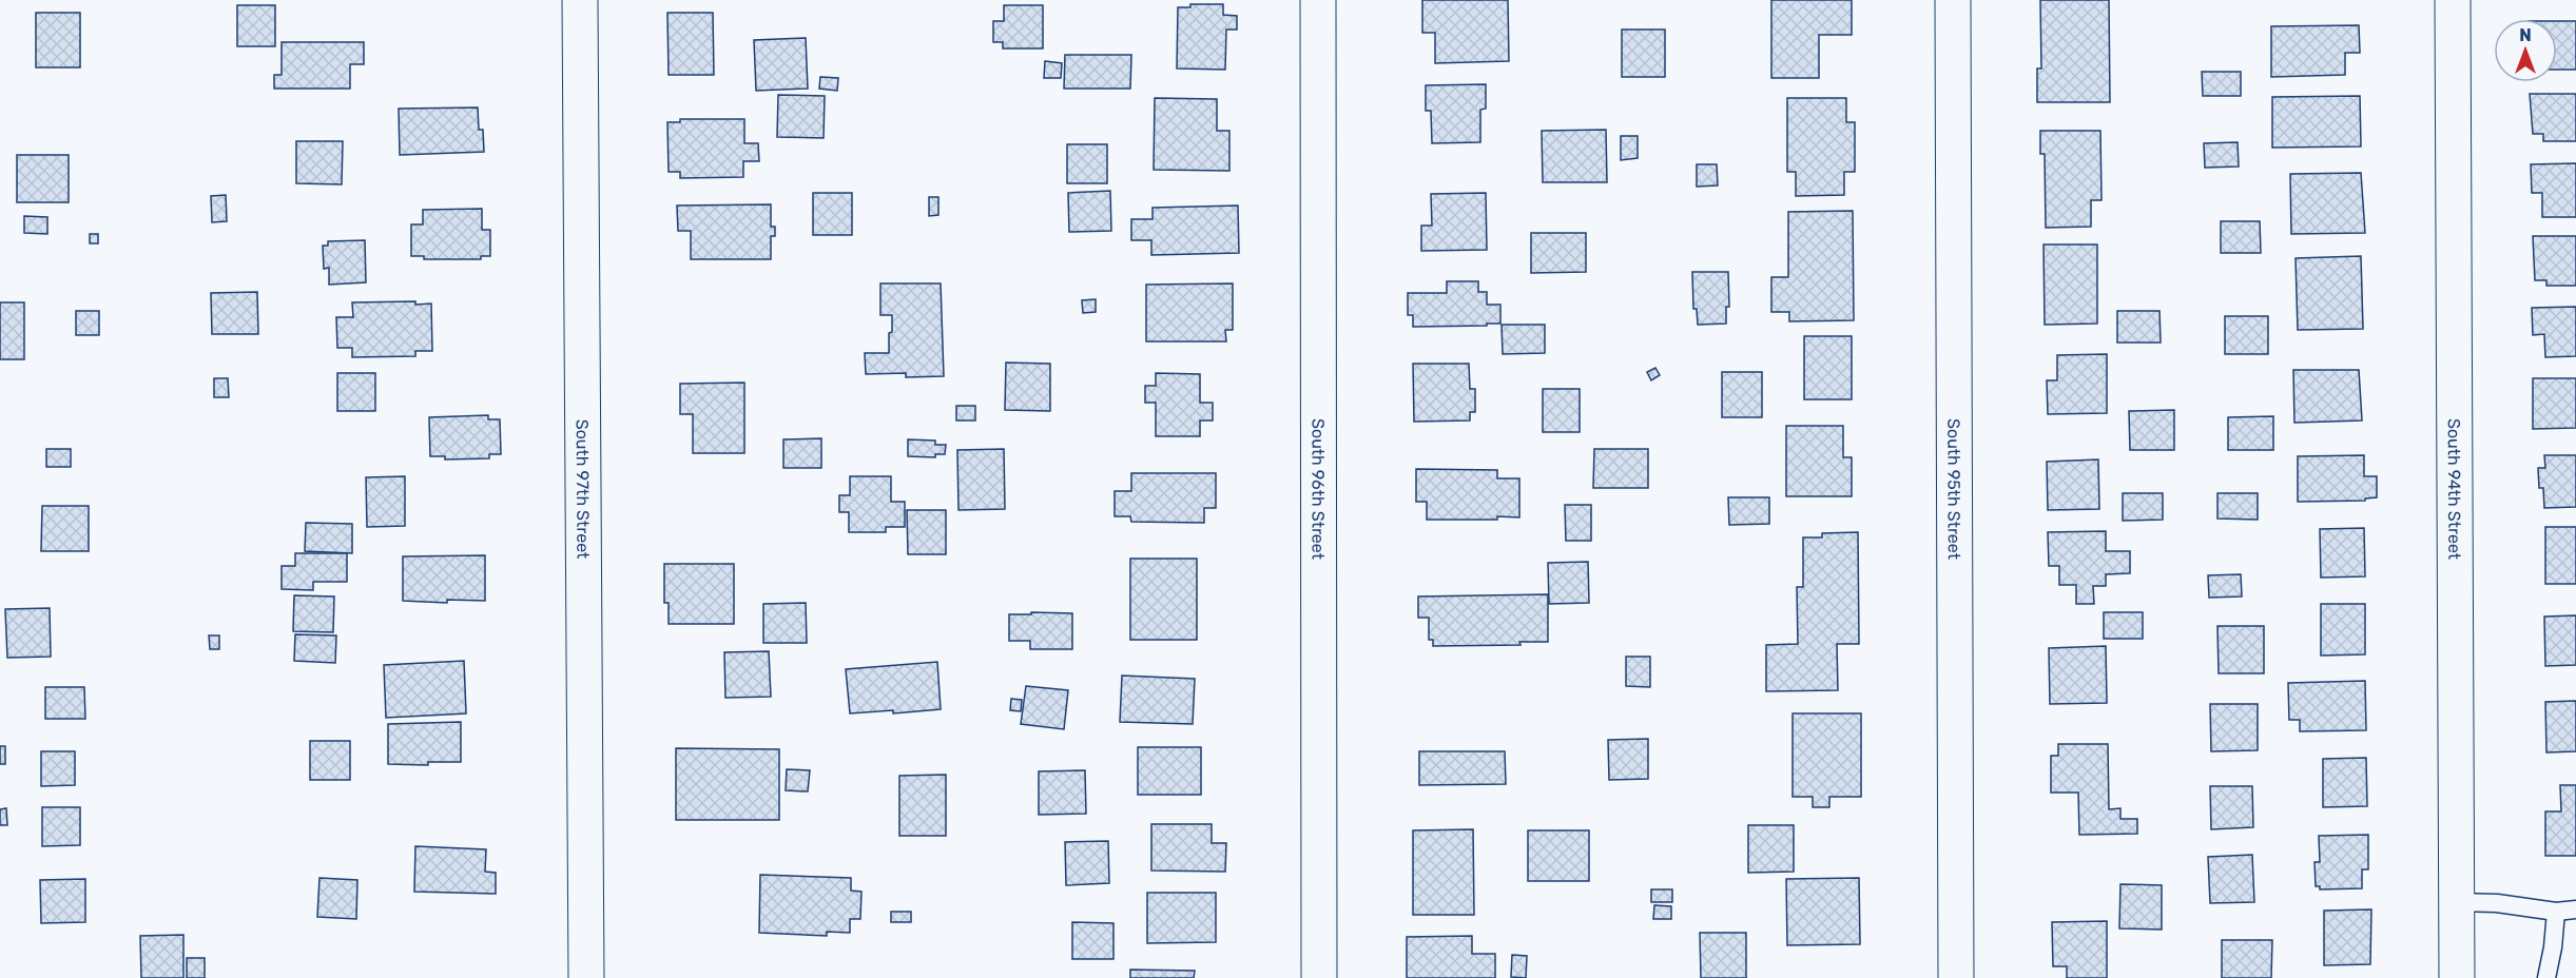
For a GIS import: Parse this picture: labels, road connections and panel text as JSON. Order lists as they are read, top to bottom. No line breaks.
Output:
{"streets":{"street":["South 97th Street","South 96th Street","South 95th Street","South 94th Street"]},"north":"top"}
